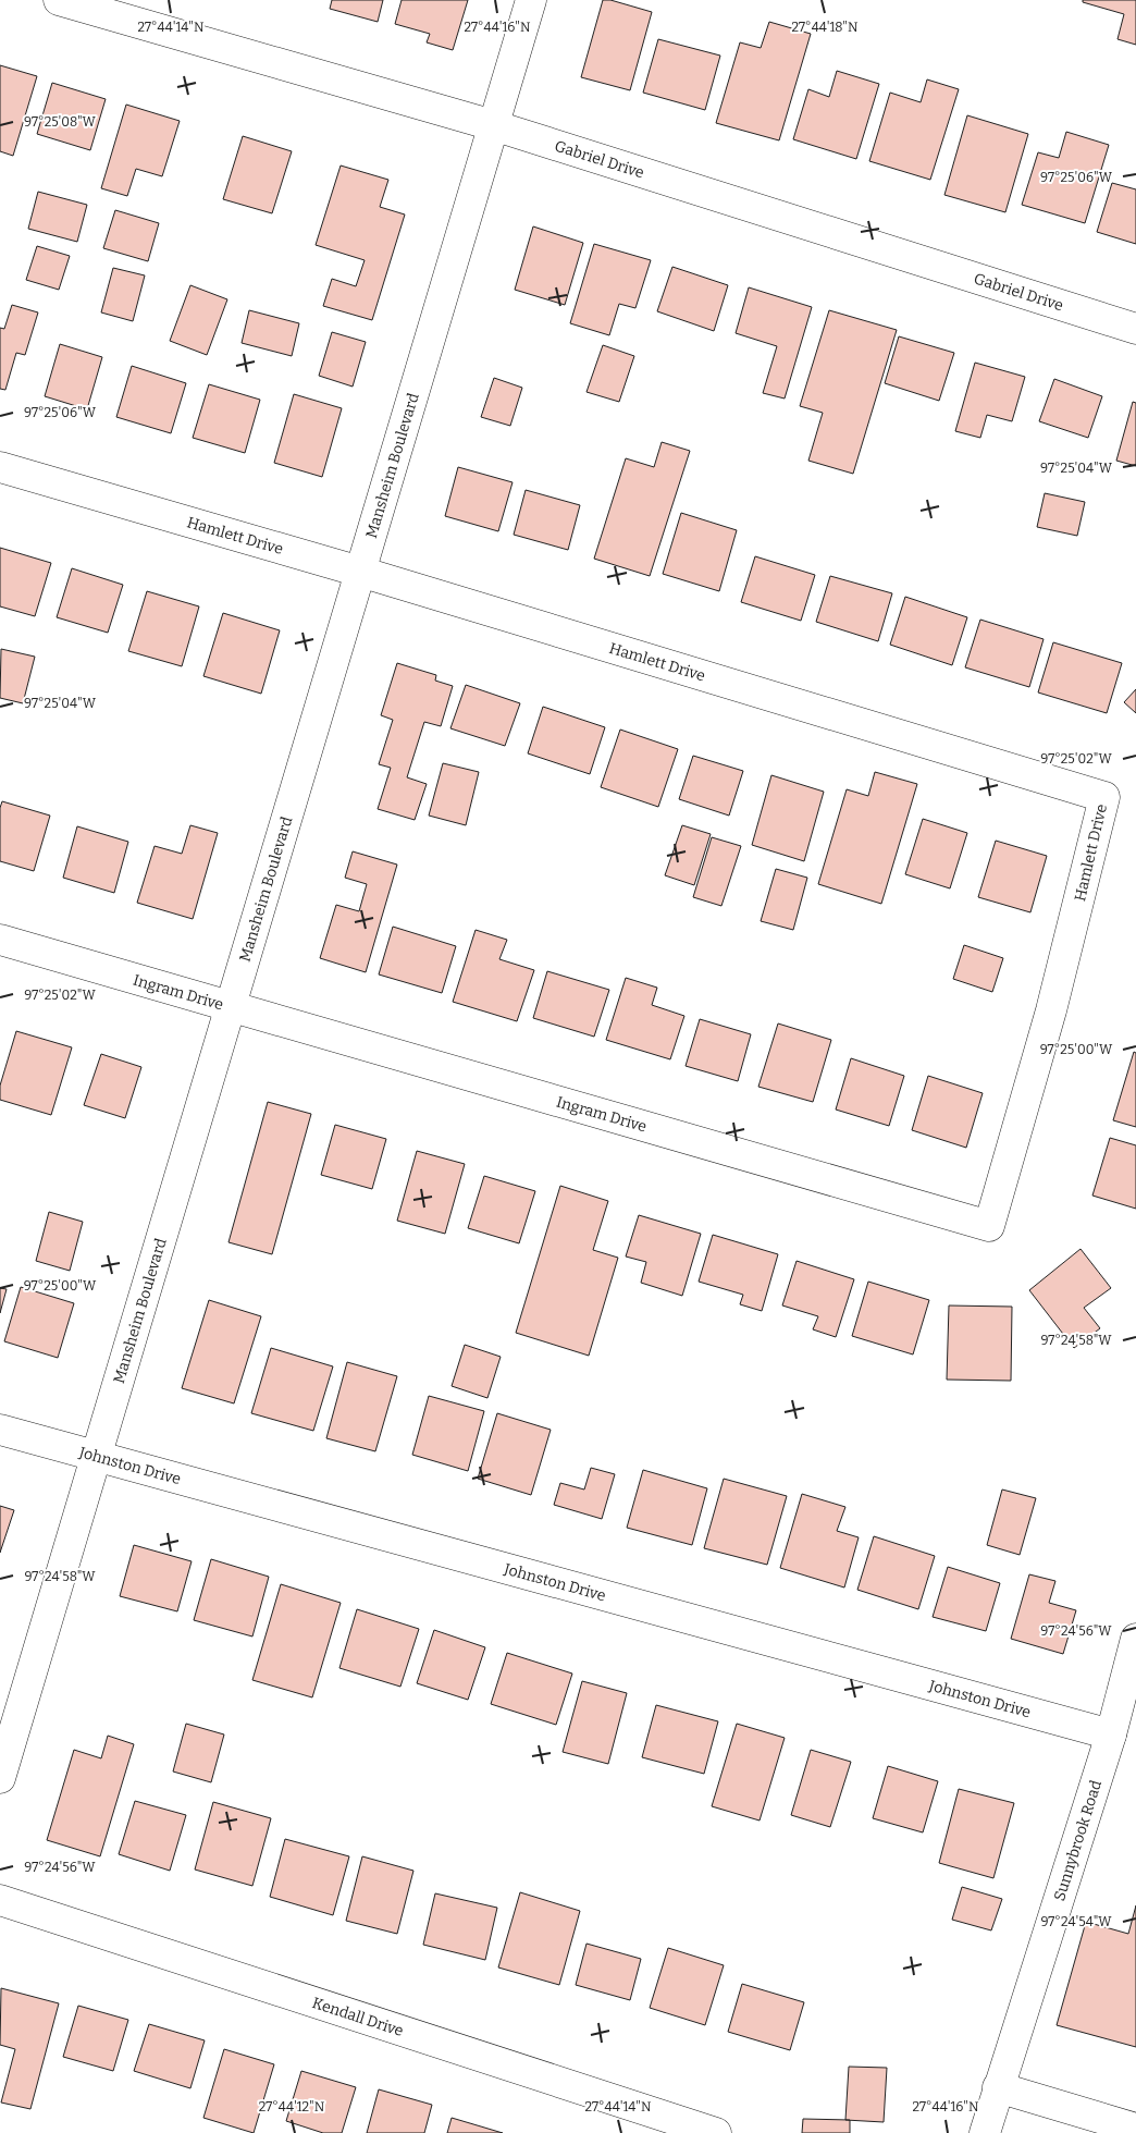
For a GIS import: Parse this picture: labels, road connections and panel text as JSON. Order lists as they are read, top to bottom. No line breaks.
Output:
{"streets":{"street":["Gabriel Drive","Mansheim Boulevard","Hamlett Drive","Ingram Drive","Johnston Drive","Sunnybrook Road","Kendall Drive"]},"crossings":[["Gabriel Drive","Mansheim Boulevard"],["Mansheim Boulevard","Hamlett Drive"],["Mansheim Boulevard","Ingram Drive"],["Mansheim Boulevard","Johnston Drive"],["Hamlett Drive","Ingram Drive"],["Johnston Drive","Sunnybrook Road"]],"coordinates":["27°44'14\"N","27°44'16\"N","27°44'18\"N","97°25'08\"W","97°25'06\"W","97°25'04\"W","97°25'02\"W","97°25'00\"W","97°24'58\"W","97°24'56\"W","97°24'54\"W","27°44'12\"N"]}
